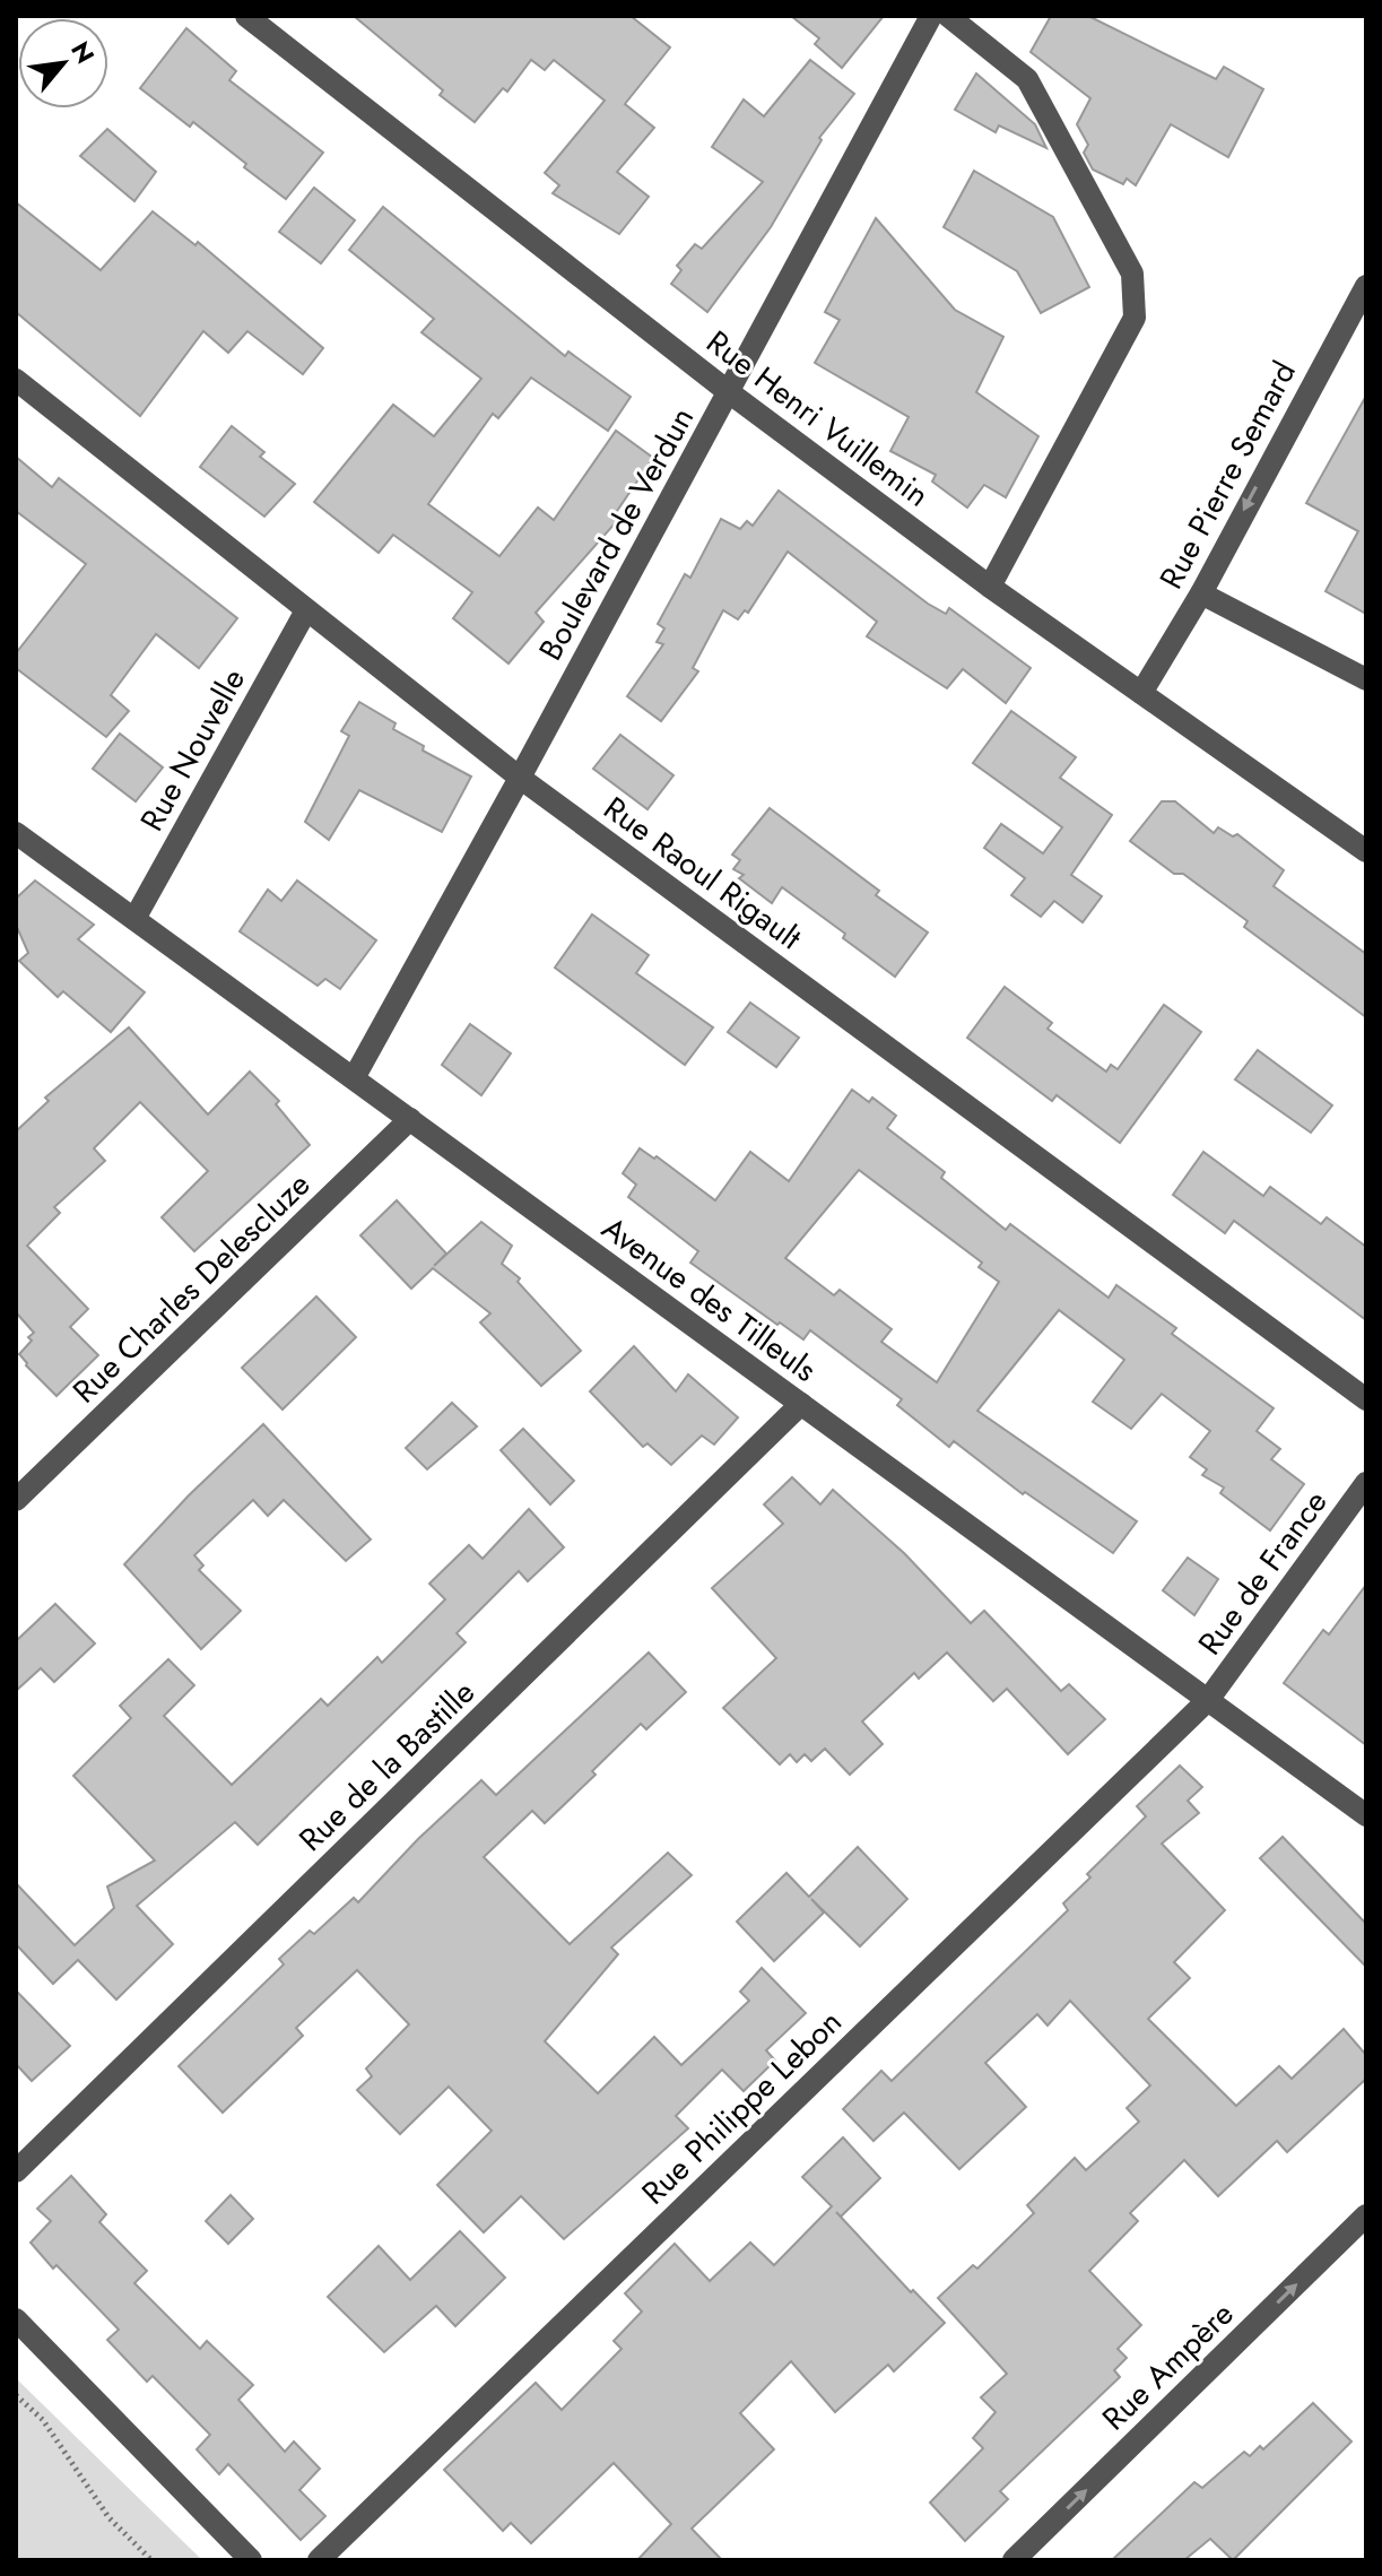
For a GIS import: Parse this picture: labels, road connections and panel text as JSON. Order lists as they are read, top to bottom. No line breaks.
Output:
{"streets":{"street":["Rue Henri Vuillemin","Rue Pierre Semard","Boulevard de Verdun","Rue Nouvelle","Rue Raoul Rigault","Rue Charles Delescluze","Avenue des Tilleuls","Rue de France","Rue de la Bastille","Rue Philippe Lebon","Rue Ampère"]},"crossings":[["Rue Henri Vuillemin","Rue Pierre Semard"],["Rue Henri Vuillemin","Boulevard de Verdun"],["Boulevard de Verdun","Rue Raoul Rigault"],["Boulevard de Verdun","Avenue des Tilleuls"],["Rue Nouvelle","Rue Raoul Rigault"],["Rue Nouvelle","Avenue des Tilleuls"],["Rue Charles Delescluze","Avenue des Tilleuls"],["Avenue des Tilleuls","Rue de France"],["Avenue des Tilleuls","Rue de la Bastille"],["Avenue des Tilleuls","Rue Philippe Lebon"],["Rue de France","Rue Philippe Lebon"]],"one_way":["Rue Pierre Semard","Rue Ampère"],"north":"top right"}
